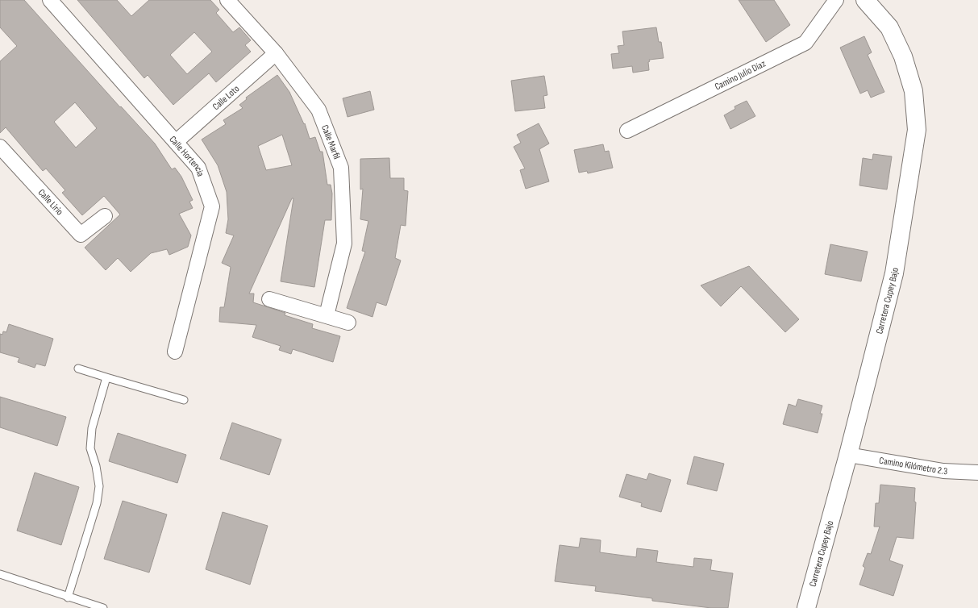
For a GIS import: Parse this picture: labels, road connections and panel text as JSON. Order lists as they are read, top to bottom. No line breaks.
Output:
{"streets":{"street":["Camino Julio Díaz","Calle Loto","Calle Marfil","Calle Hortencia","Calle Lirio","Carretera Cupey Bajo","Camino Kilómetro 2.3"]},"crossings":[["Calle Loto","Calle Marfil"],["Calle Loto","Calle Hortencia"],["Carretera Cupey Bajo","Camino Kilómetro 2.3"]]}
